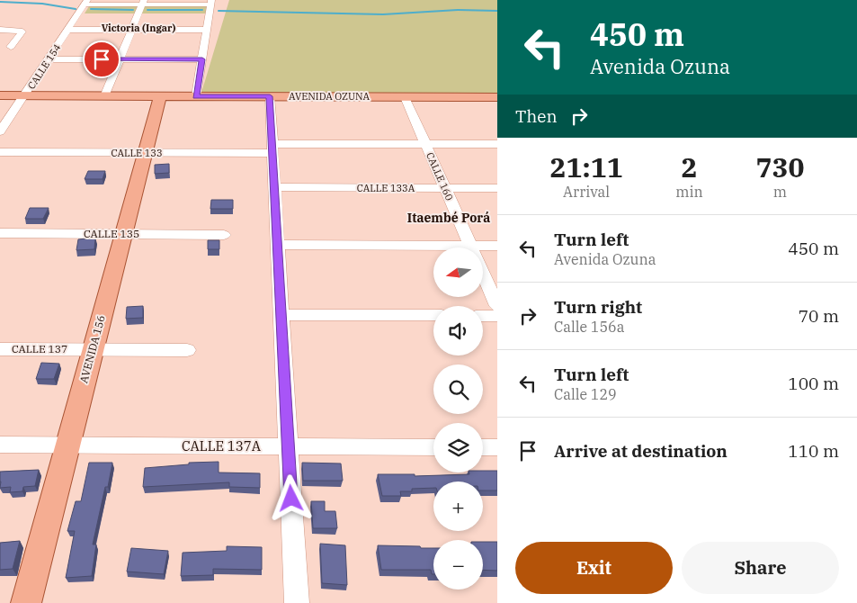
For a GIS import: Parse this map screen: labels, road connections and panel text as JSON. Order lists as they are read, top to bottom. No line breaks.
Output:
{"streets":{"main road":["AVENIDA OZUNA","AVENIDA 156"],"street":["CALLE 154","CALLE 133","CALLE 160","CALLE 133A","CALLE 135","CALLE 137","CALLE 137A"]},"crossings":[["CALLE 154","AVENIDA OZUNA"],["AVENIDA OZUNA","CALLE 160"],["AVENIDA OZUNA","AVENIDA 156"],["CALLE 133","CALLE 160"],["CALLE 133","AVENIDA 156"],["CALLE 160","CALLE 133A"],["CALLE 135","AVENIDA 156"],["CALLE 137","AVENIDA 156"],["AVENIDA 156","CALLE 137A"]],"districts":["Victoria (Ingar)","Itaembé Porá"],"north":"left","page":{"turn":["450 m","Avenida Ozuna"],"then":"Then","eta":["21:11","Arrival","2","min","730","m"],"list":[{"name":"Turn left","note":"Avenida Ozuna","value":"450 m"},{"name":"Turn right","note":"Calle 156a","value":"70 m"},{"name":"Turn left","note":"Calle 129","value":"100 m"},{"name":"Arrive at destination","value":"110 m"}],"map_buttons":["+","−"],"buttons":["Exit","Share"]}}
